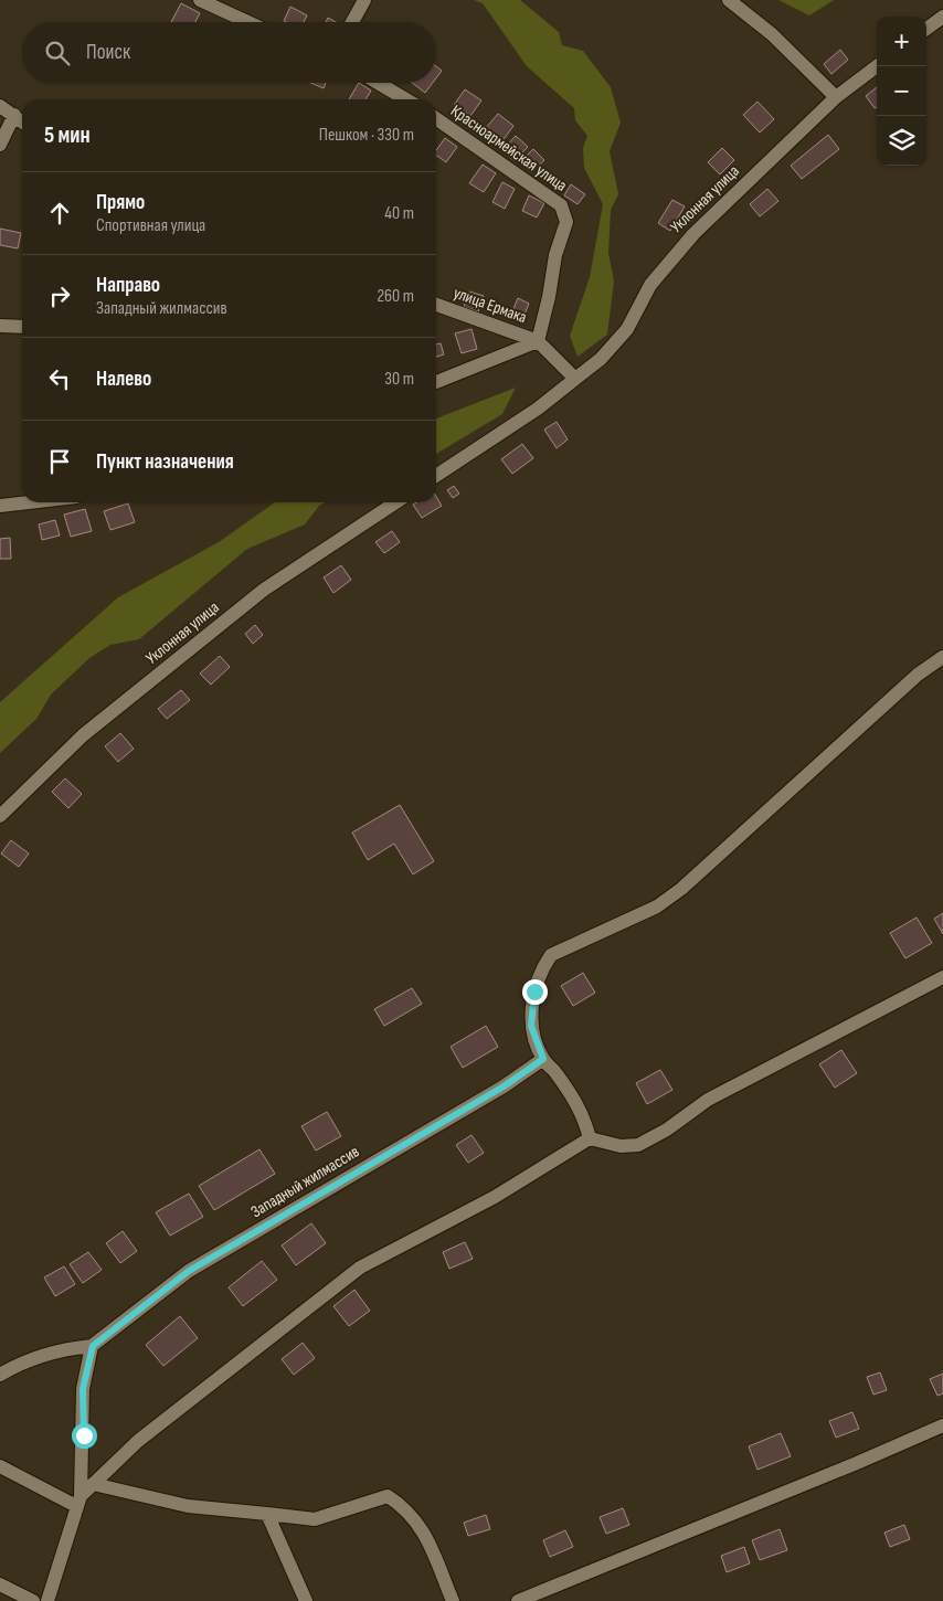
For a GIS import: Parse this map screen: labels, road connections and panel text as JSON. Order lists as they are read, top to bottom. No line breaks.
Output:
{"streets":{"street":["Красноармейская улица","Уклонная улица","улица Ермака","Западный жилмассив"]},"crossings":[["Красноармейская улица","улица Ермака"]],"page":{"map_buttons":["+","−"],"search":"Поиск","heading":["5 мин","Пешком · 330 m"],"list":[["Прямо","Спортивная улица","40 m"],["Направо","Западный жилмассив","260 m"],["Налево","30 m"],"Пункт назначения"]}}
